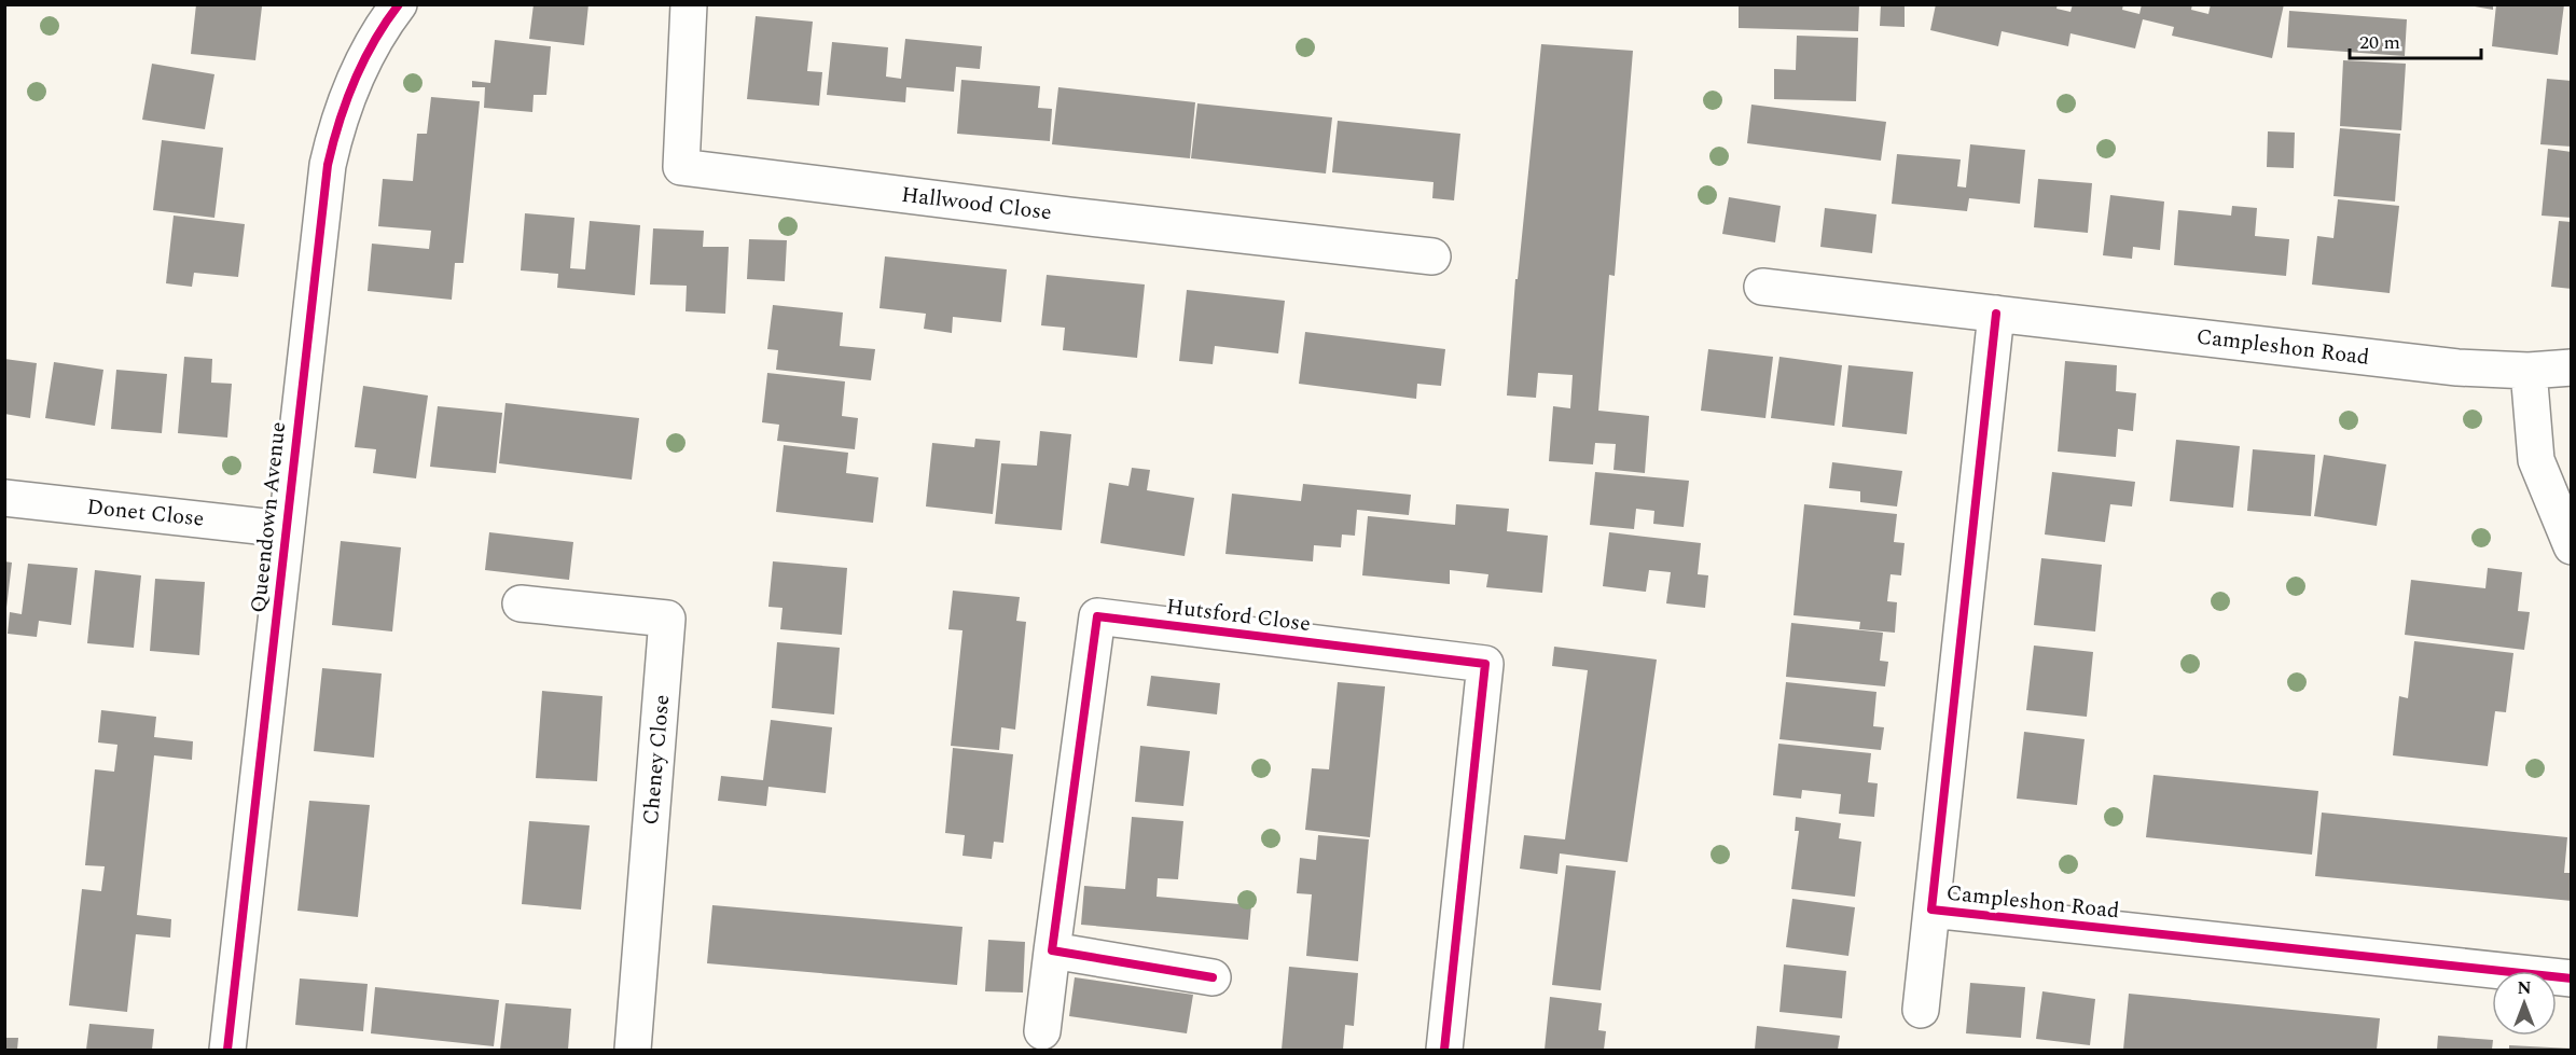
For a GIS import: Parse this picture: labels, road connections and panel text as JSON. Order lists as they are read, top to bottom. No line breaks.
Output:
{"streets":{"street":["Hallwood Close","Campleshon Road","Donet Close","Queendown Avenue","Hutsford Close","Cheney Close"]},"crossings":[["Donet Close","Queendown Avenue"]],"scale_bar":"20 m","north":"top"}
